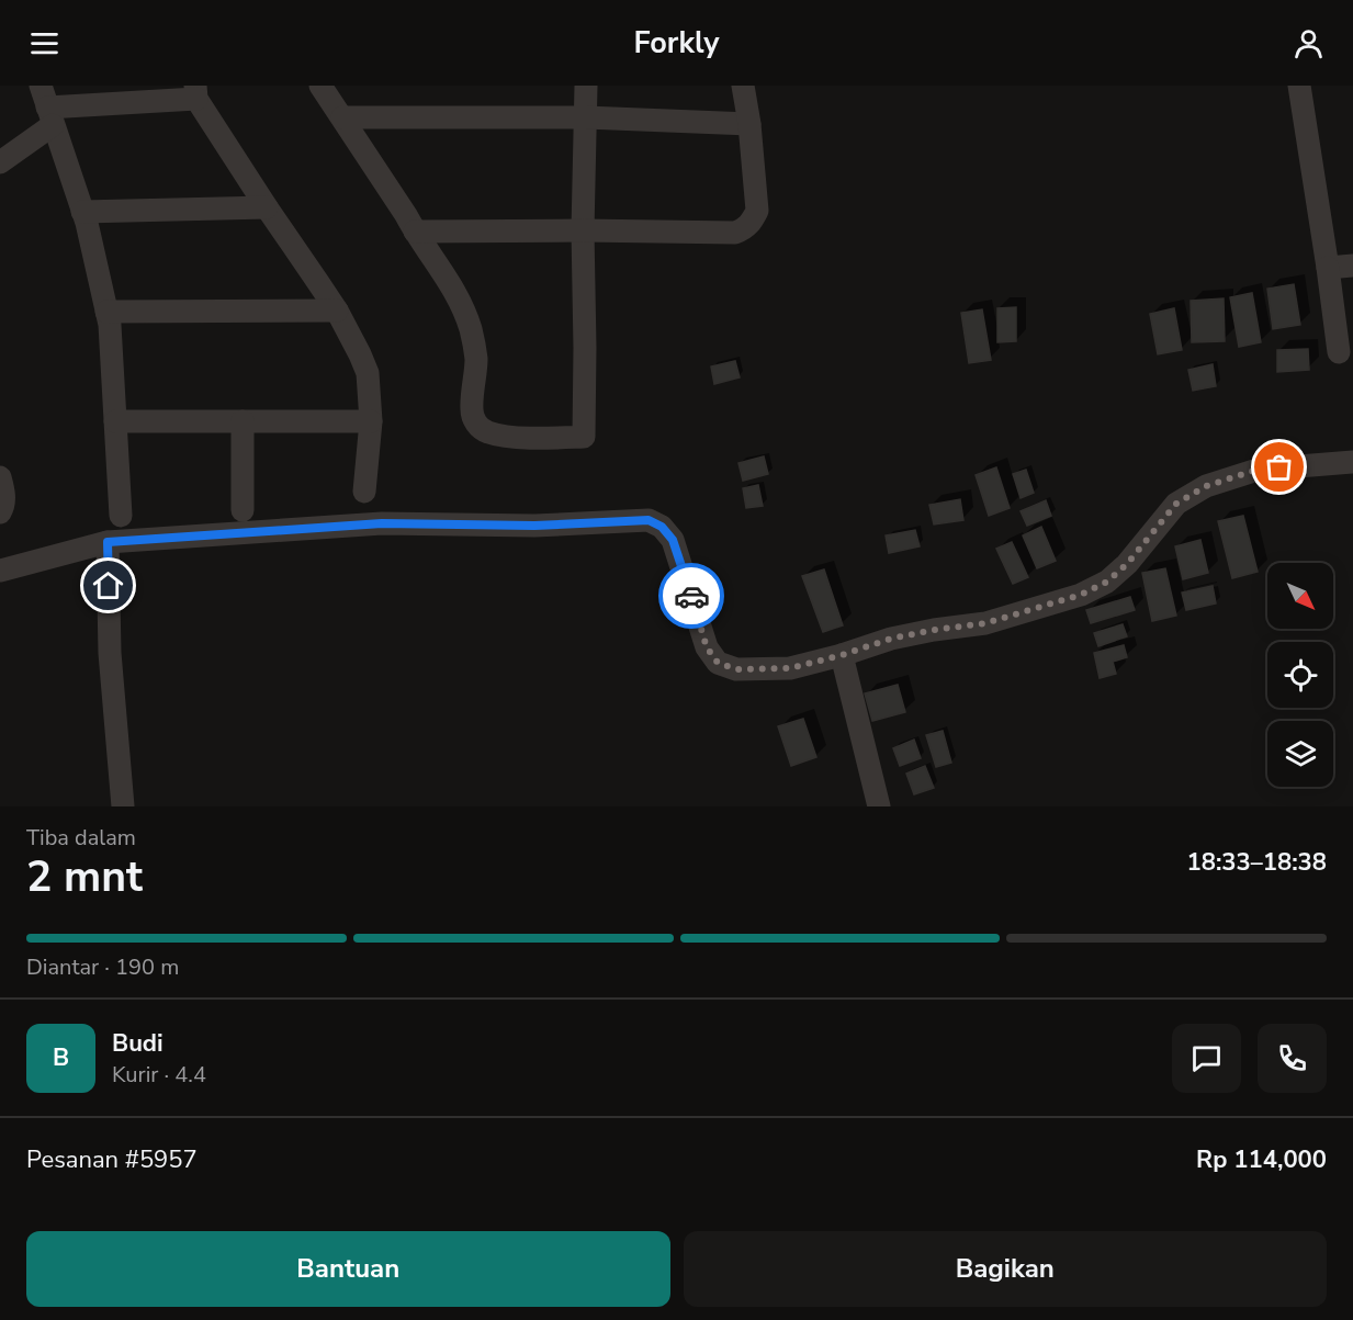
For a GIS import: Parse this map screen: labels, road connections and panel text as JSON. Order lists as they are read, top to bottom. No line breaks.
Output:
{"north":"bottom right","page":{"header":"Forkly","heading":["2 mnt","Tiba dalam","18:33–18:38"],"panel":["Budi","Kurir · 4.4","Pesanan #5957","Rp 114,000"],"bar":"Diantar · 190 m","round":"B","buttons":["Bantuan","Bagikan"]}}
